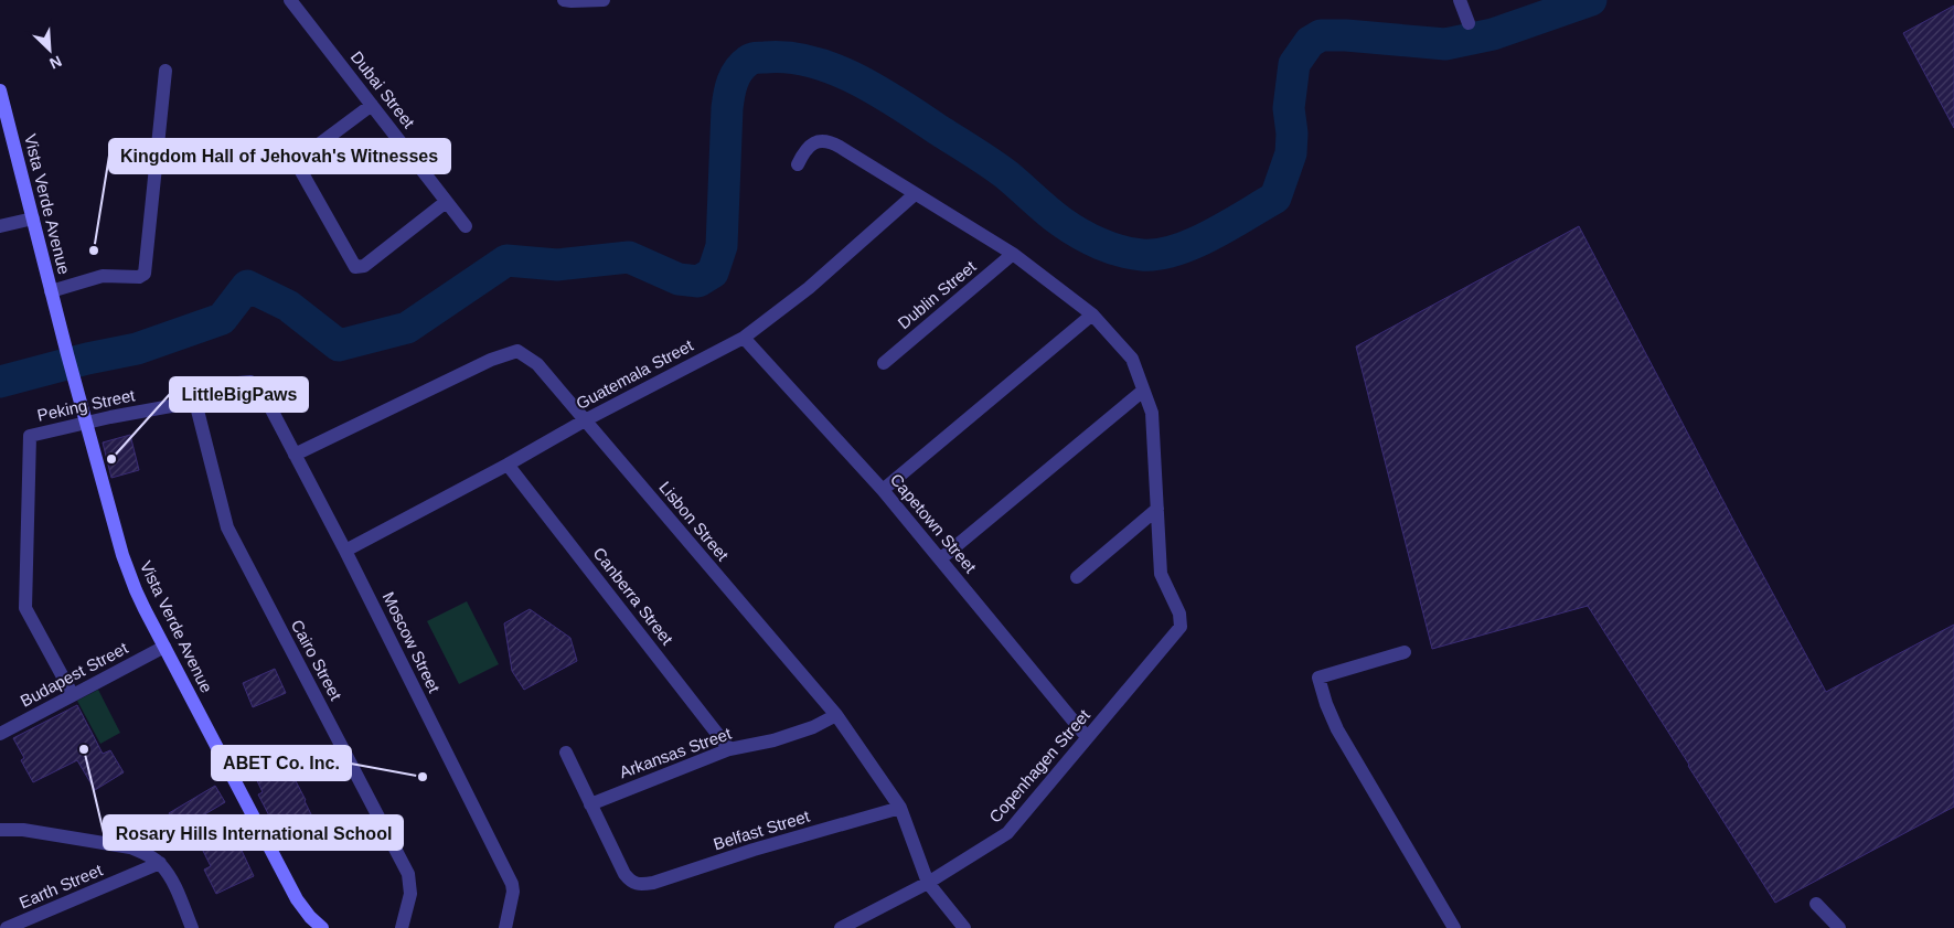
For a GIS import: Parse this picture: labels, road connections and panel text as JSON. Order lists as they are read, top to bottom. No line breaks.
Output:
{"streets":{"street":["Dubai Street","Vista Verde Avenue","Dublin Street","Guatemala Street","Peking Street","Lisbon Street","Capetown Street","Canberra Street","Moscow Street","Cairo Street","Budapest Street","Arkansas Street","Copenhagen Street","Belfast Street","Earth Street"]},"crossings":[["Vista Verde Avenue","Peking Street"],["Vista Verde Avenue","Budapest Street"],["Guatemala Street","Lisbon Street"],["Guatemala Street","Capetown Street"],["Guatemala Street","Canberra Street"],["Guatemala Street","Moscow Street"],["Peking Street","Moscow Street"],["Peking Street","Cairo Street"],["Peking Street","Budapest Street"],["Lisbon Street","Moscow Street"],["Lisbon Street","Arkansas Street"],["Lisbon Street","Copenhagen Street"],["Lisbon Street","Belfast Street"],["Capetown Street","Copenhagen Street"],["Canberra Street","Arkansas Street"],["Arkansas Street","Belfast Street"]],"places":["Kingdom Hall of Jehovah's Witnesses","LittleBigPaws","Rosary Hills International School","ABET Co. Inc."],"north":"bottom right"}
